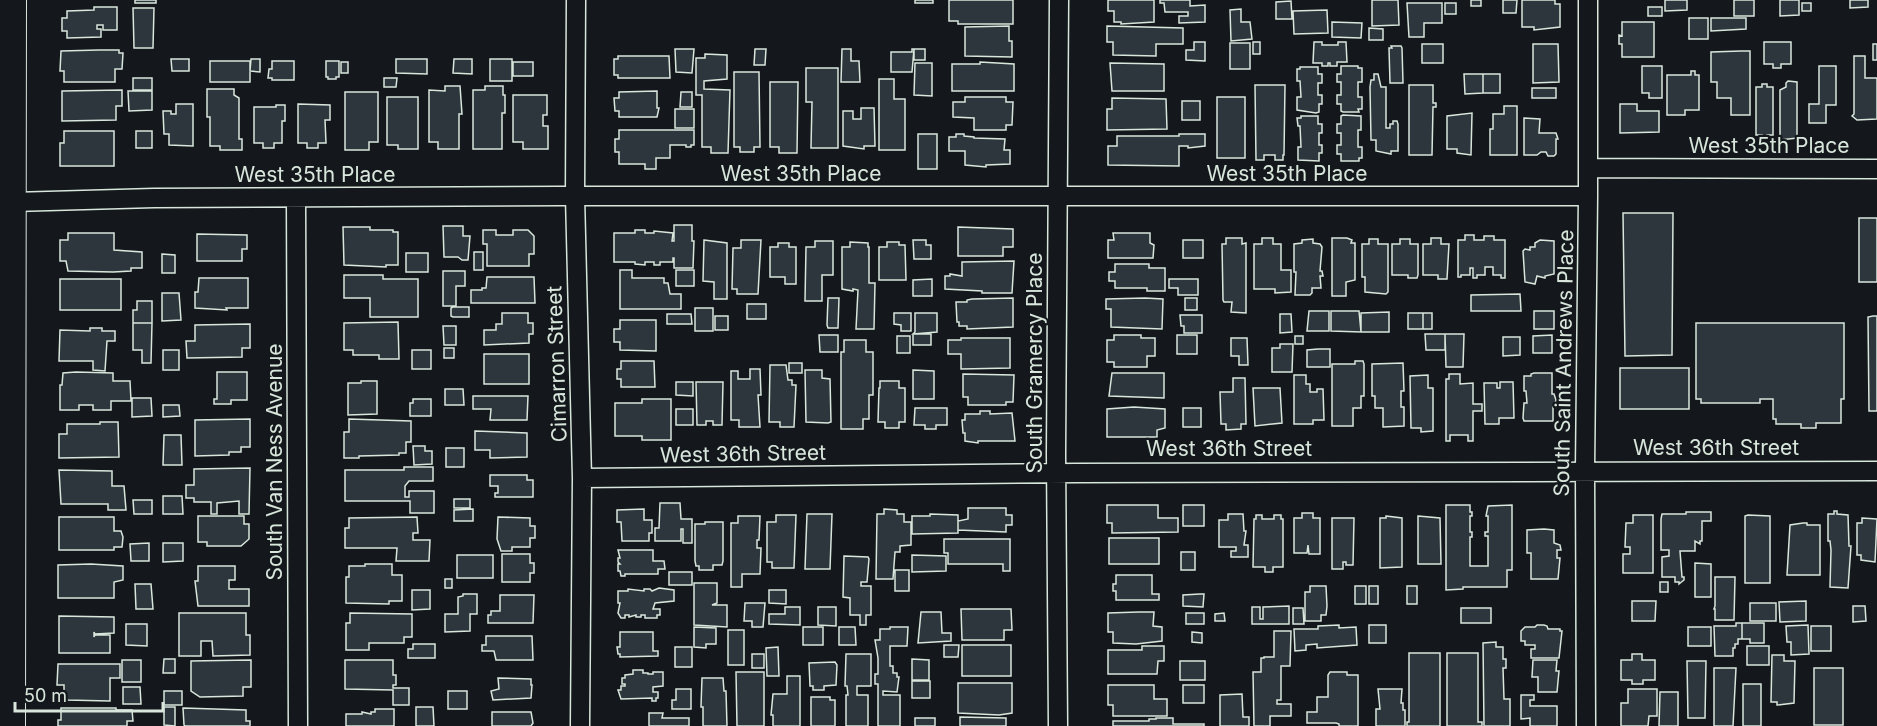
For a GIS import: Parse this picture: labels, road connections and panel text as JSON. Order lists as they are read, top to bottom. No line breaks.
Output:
{"streets":{"street":["West 35th Place","South Gramercy Place","South Saint Andrews Place","Cimarron Street","West 36th Street","South Van Ness Avenue"]},"crossings":[["West 35th Place","South Gramercy Place"],["West 35th Place","South Saint Andrews Place"],["West 35th Place","Cimarron Street"],["West 35th Place","South Van Ness Avenue"],["South Gramercy Place","West 36th Street"],["South Saint Andrews Place","West 36th Street"],["Cimarron Street","West 36th Street"]],"scale_bar":"50 m"}
